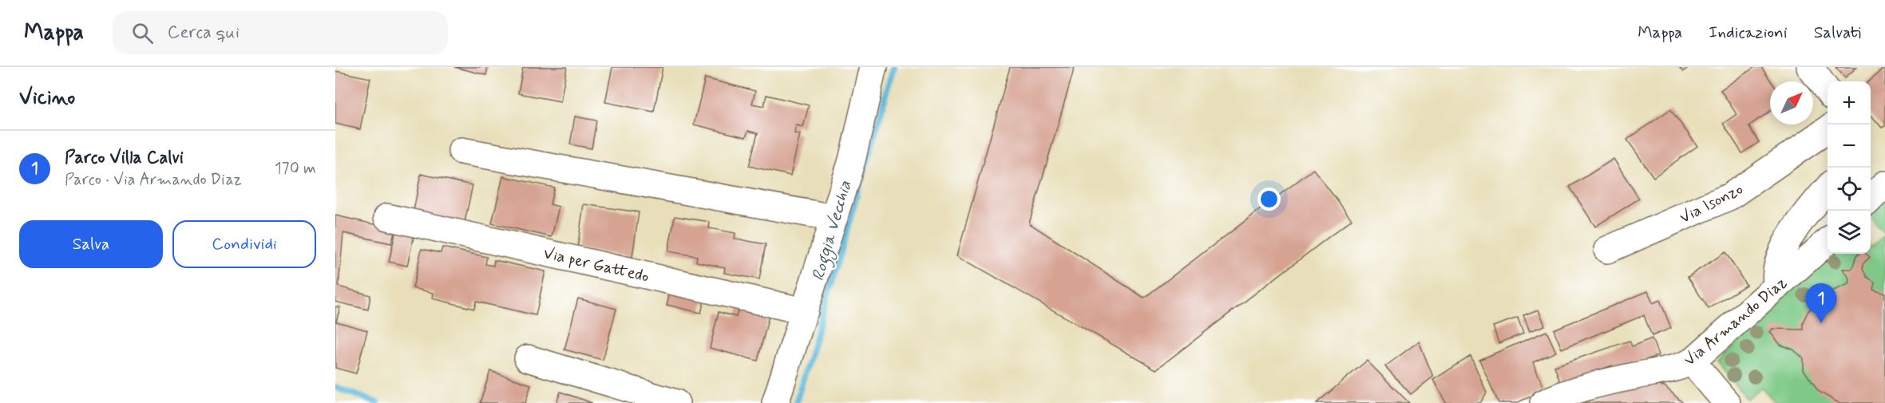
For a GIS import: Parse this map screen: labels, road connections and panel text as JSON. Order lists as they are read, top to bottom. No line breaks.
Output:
{"streets":{"street":["Via Isonzo","Via per Gattedo","Via Armando Diaz"]},"water":["Roggia Vecchia"],"north":"top right","page":{"header":"Mappa","search":"Cerca qui","nav":["Mappa","Indicazioni","Salvati"],"heading":"Vicino","map_buttons":["+","−"],"list":[{"mark":"1","name":"Parco Villa Calvi","note":"Parco · Via Armando Diaz","value":"170 m"}],"buttons":["Salva","Condividi"],"pins":"1"}}
